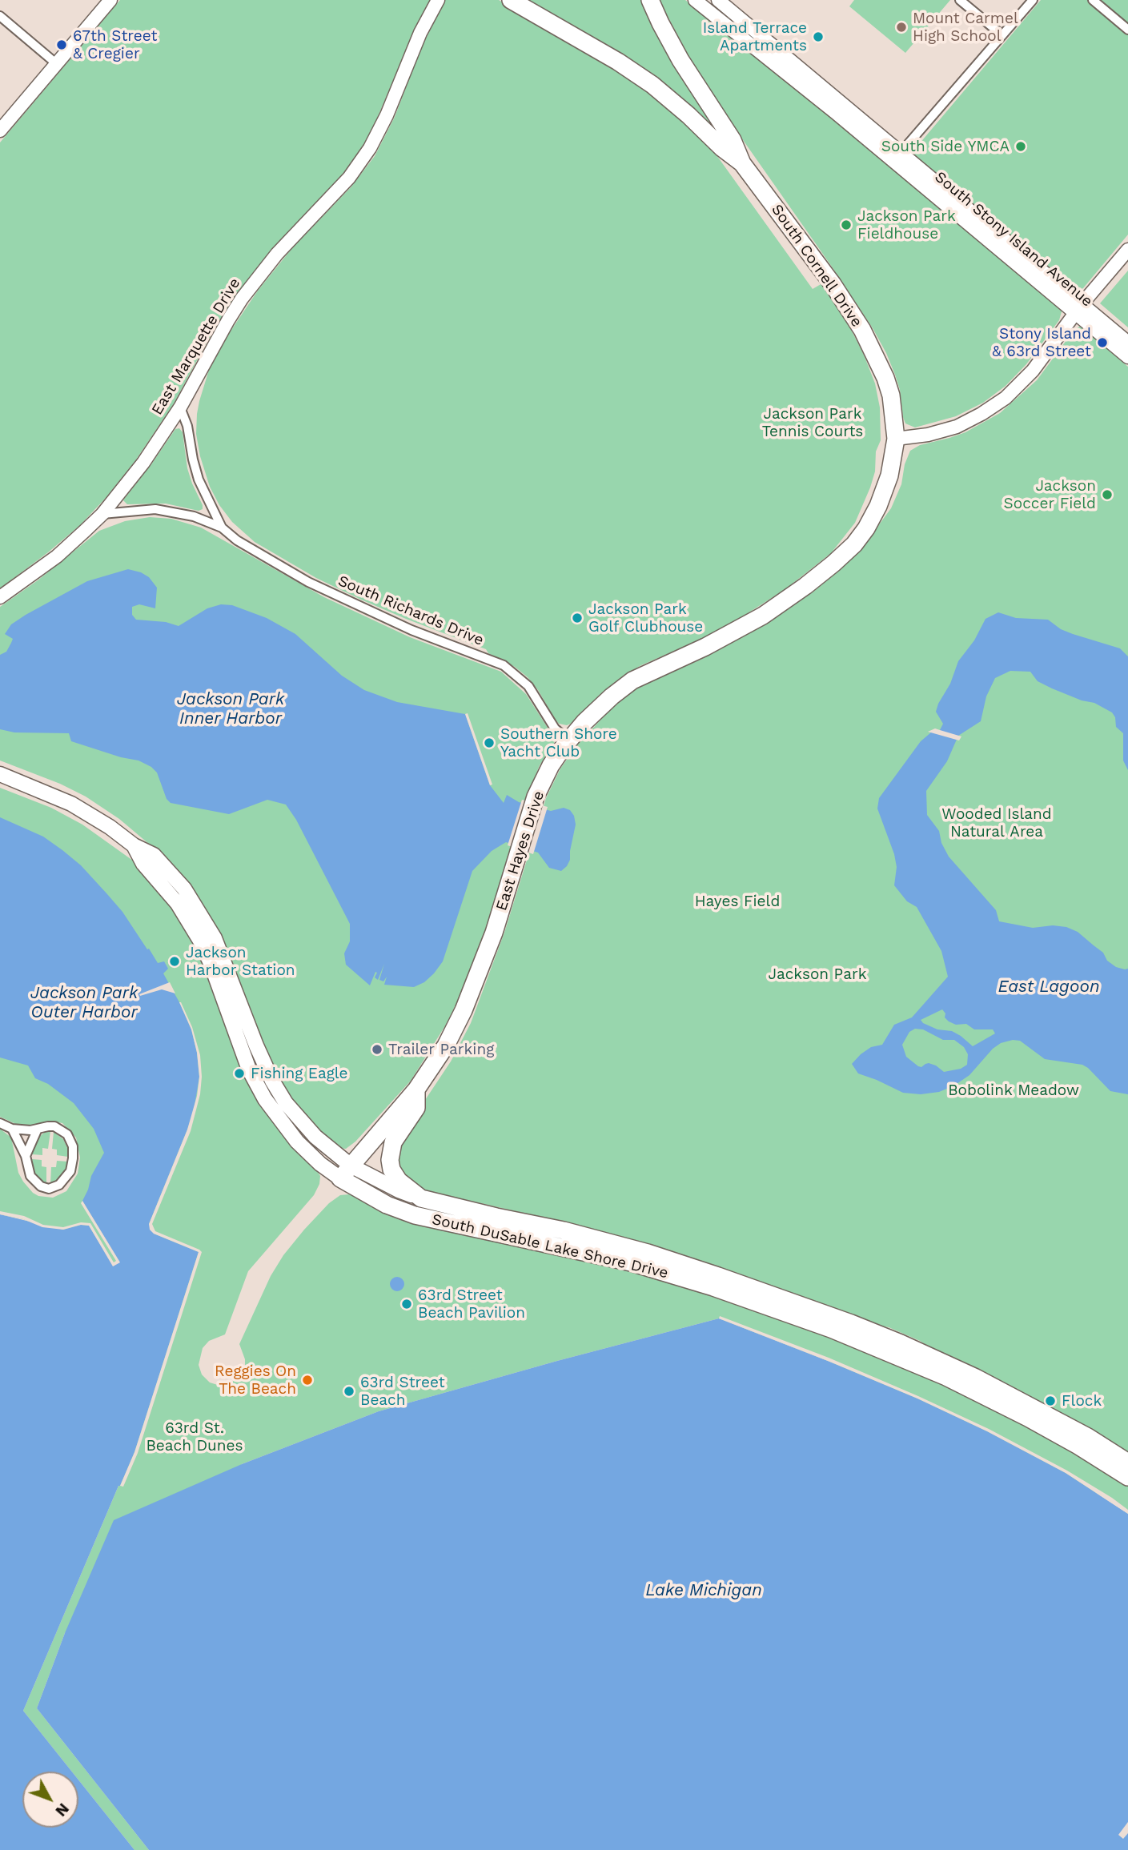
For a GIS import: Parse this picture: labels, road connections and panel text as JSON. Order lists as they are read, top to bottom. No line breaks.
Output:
{"streets":{"highway":["South Cornell Drive","East Hayes Drive","South DuSable Lake Shore Drive"],"main road":["South Stony Island Avenue","East Marquette Drive"],"street":["South Richards Drive"]},"crossings":[["South Cornell Drive","East Hayes Drive"],["East Marquette Drive","South Richards Drive"],["South Richards Drive","East Hayes Drive"],["East Hayes Drive","South DuSable Lake Shore Drive"]],"water":["Jackson Park Inner Harbor","East Lagoon","Jackson Park Outer Harbor","Lake Michigan"],"parks":["Jackson Park Tennis Courts","Wooded Island Natural Area","Hayes Field","Jackson Park","Bobolink Meadow","63rd St. Beach Dunes"],"places":["Mount Carmel High School","Island Terrace Apartments","67th Street & Cregier","South Side YMCA","Jackson Park Fieldhouse","Stony Island & 63rd Street","Jackson Soccer Field","Jackson Park Golf Clubhouse","Southern Shore Yacht Club","Jackson Harbor Station","Trailer Parking","Fishing Eagle","63rd Street Beach Pavilion","Reggies On The Beach","63rd Street Beach","Flock"],"north":"bottom right"}
